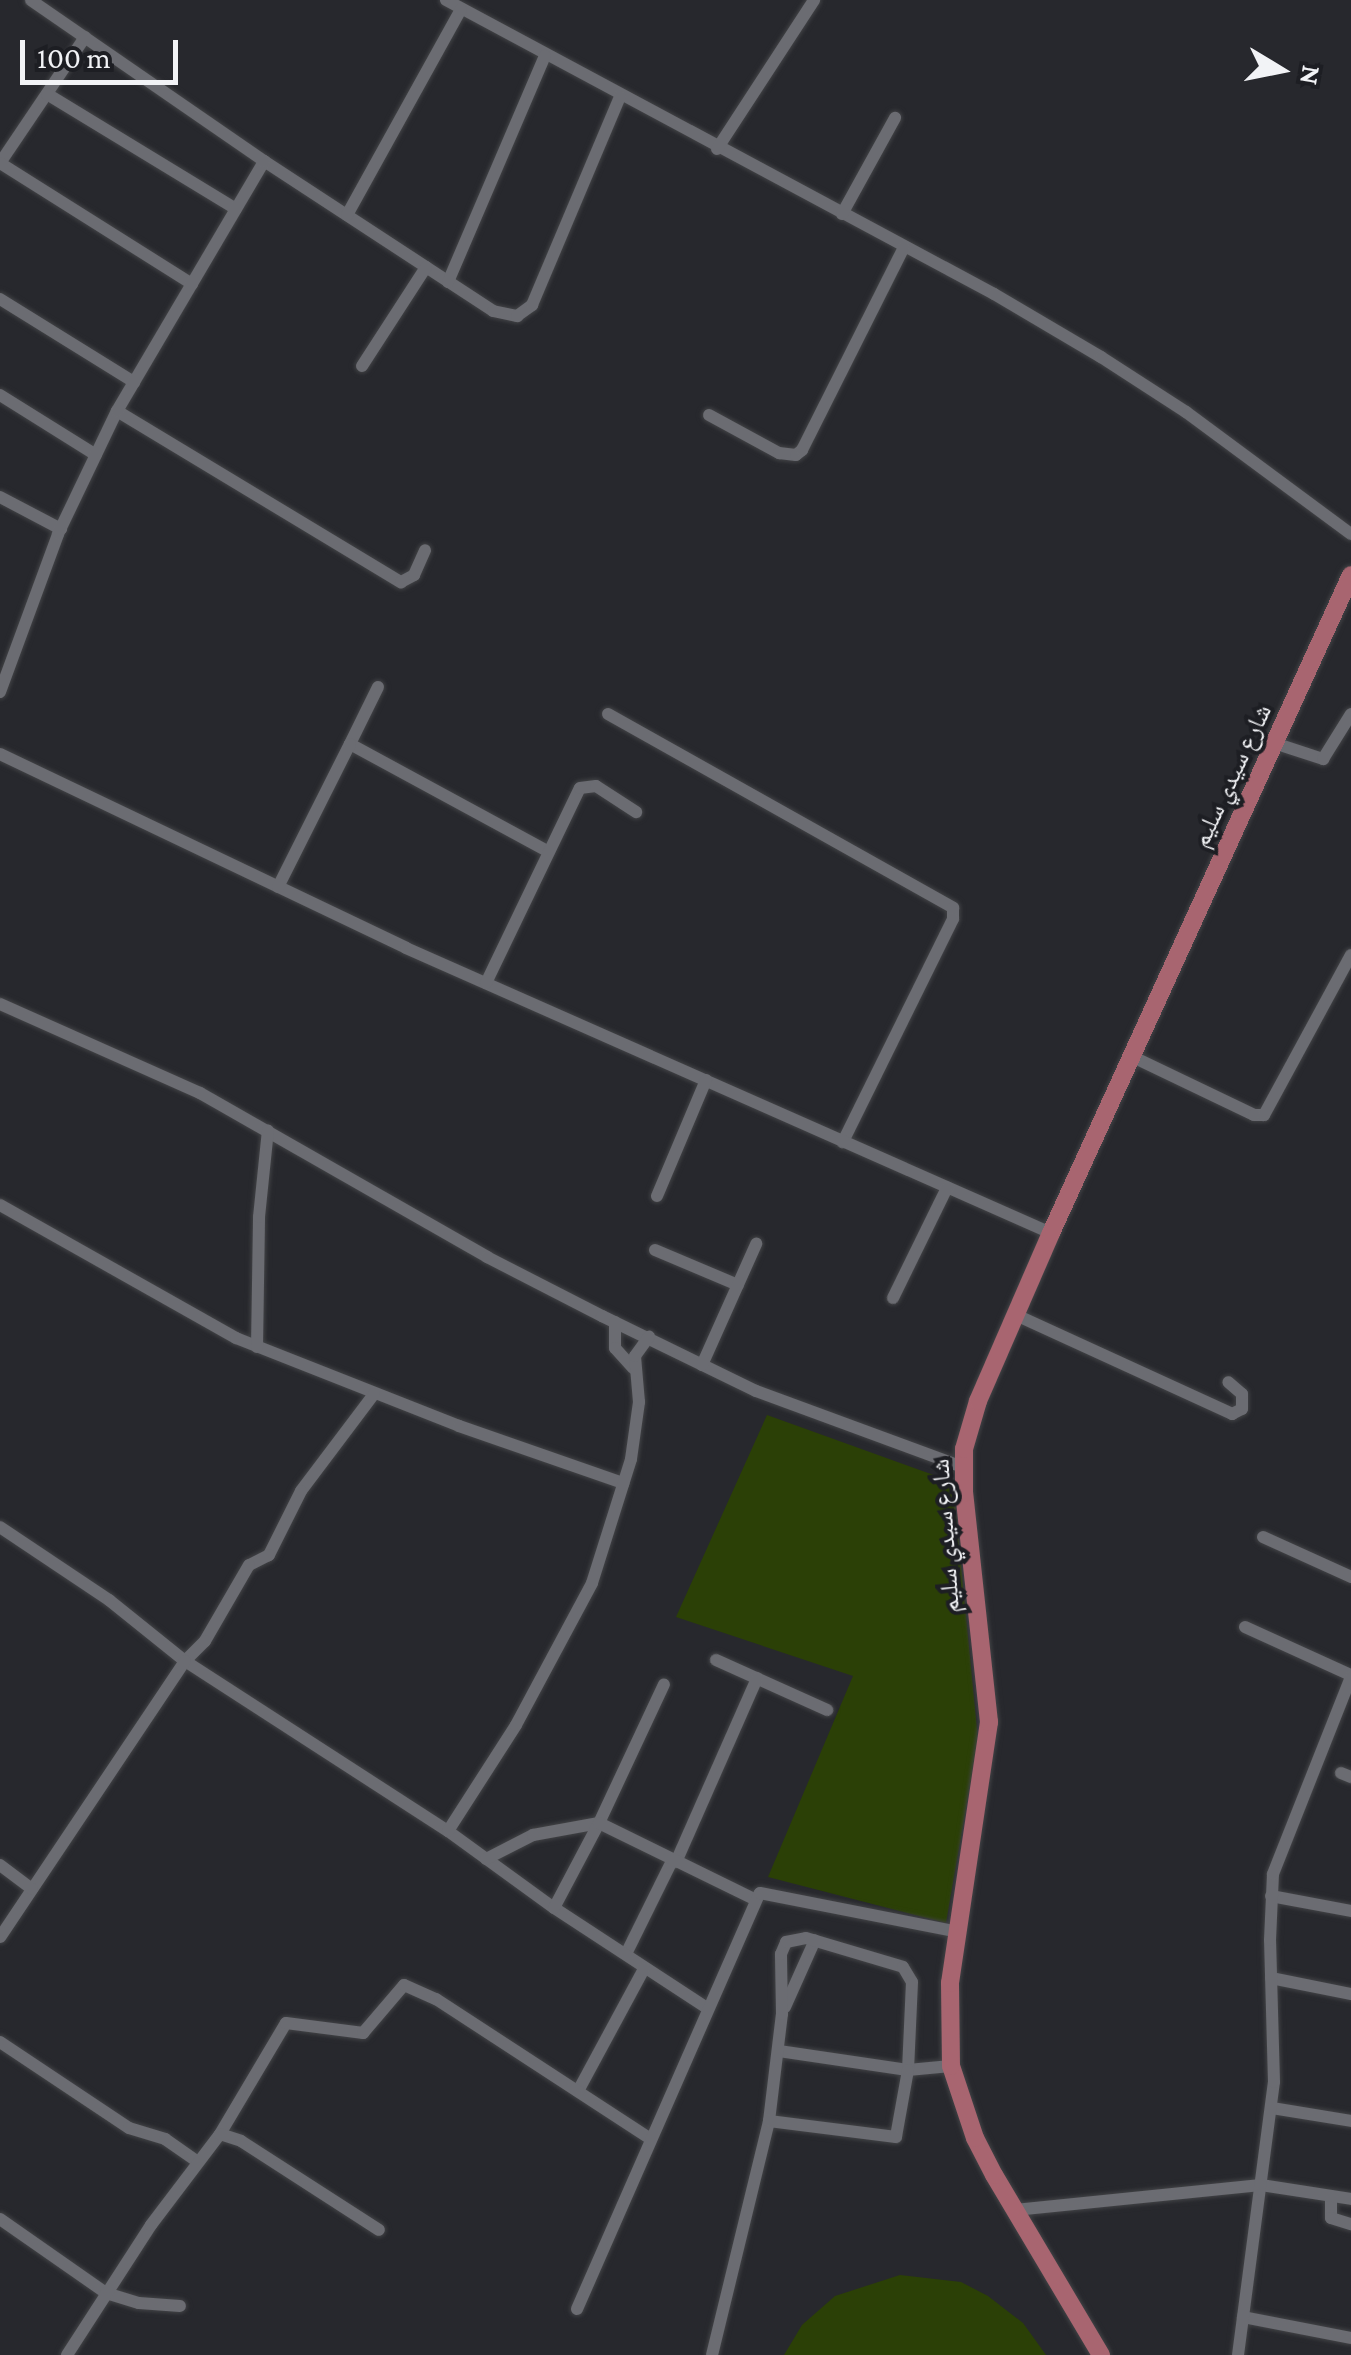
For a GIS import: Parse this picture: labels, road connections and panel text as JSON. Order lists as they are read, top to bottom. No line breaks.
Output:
{"streets":{"main road":["شارع سيدي سليم"]},"scale_bar":"100 m","north":"right"}
